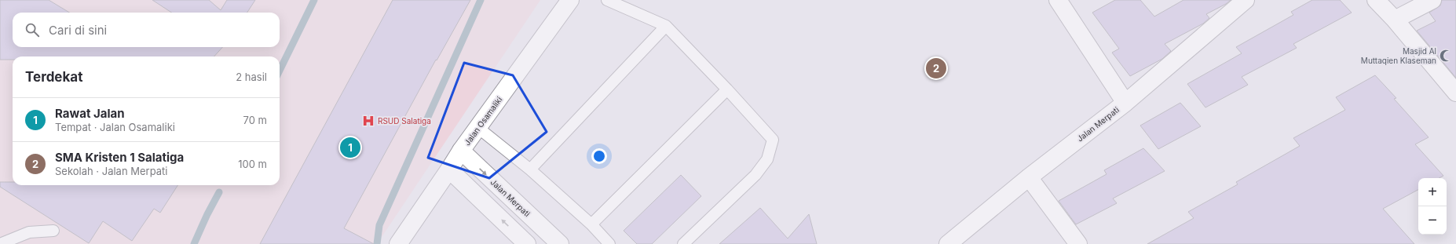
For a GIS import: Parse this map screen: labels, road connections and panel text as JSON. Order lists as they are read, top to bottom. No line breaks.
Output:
{"streets":{"street":["Jalan Osamaliki","Jalan Merpati"]},"crossings":[["Jalan Osamaliki","Jalan Merpati"]],"places":{"mosque":["Masjid Al Muttaqien Klaseman"],"hospital":["RSUD Salatiga"]},"page":{"search":"Cari di sini","pins":["2","1"],"heading":["Terdekat","2 hasil"],"list":[{"mark":"1","name":"Rawat Jalan","note":"Tempat · Jalan Osamaliki","value":"70 m"},{"mark":"2","name":"SMA Kristen 1 Salatiga","note":"Sekolah · Jalan Merpati","value":"100 m"}],"map_buttons":["+","−"]}}
